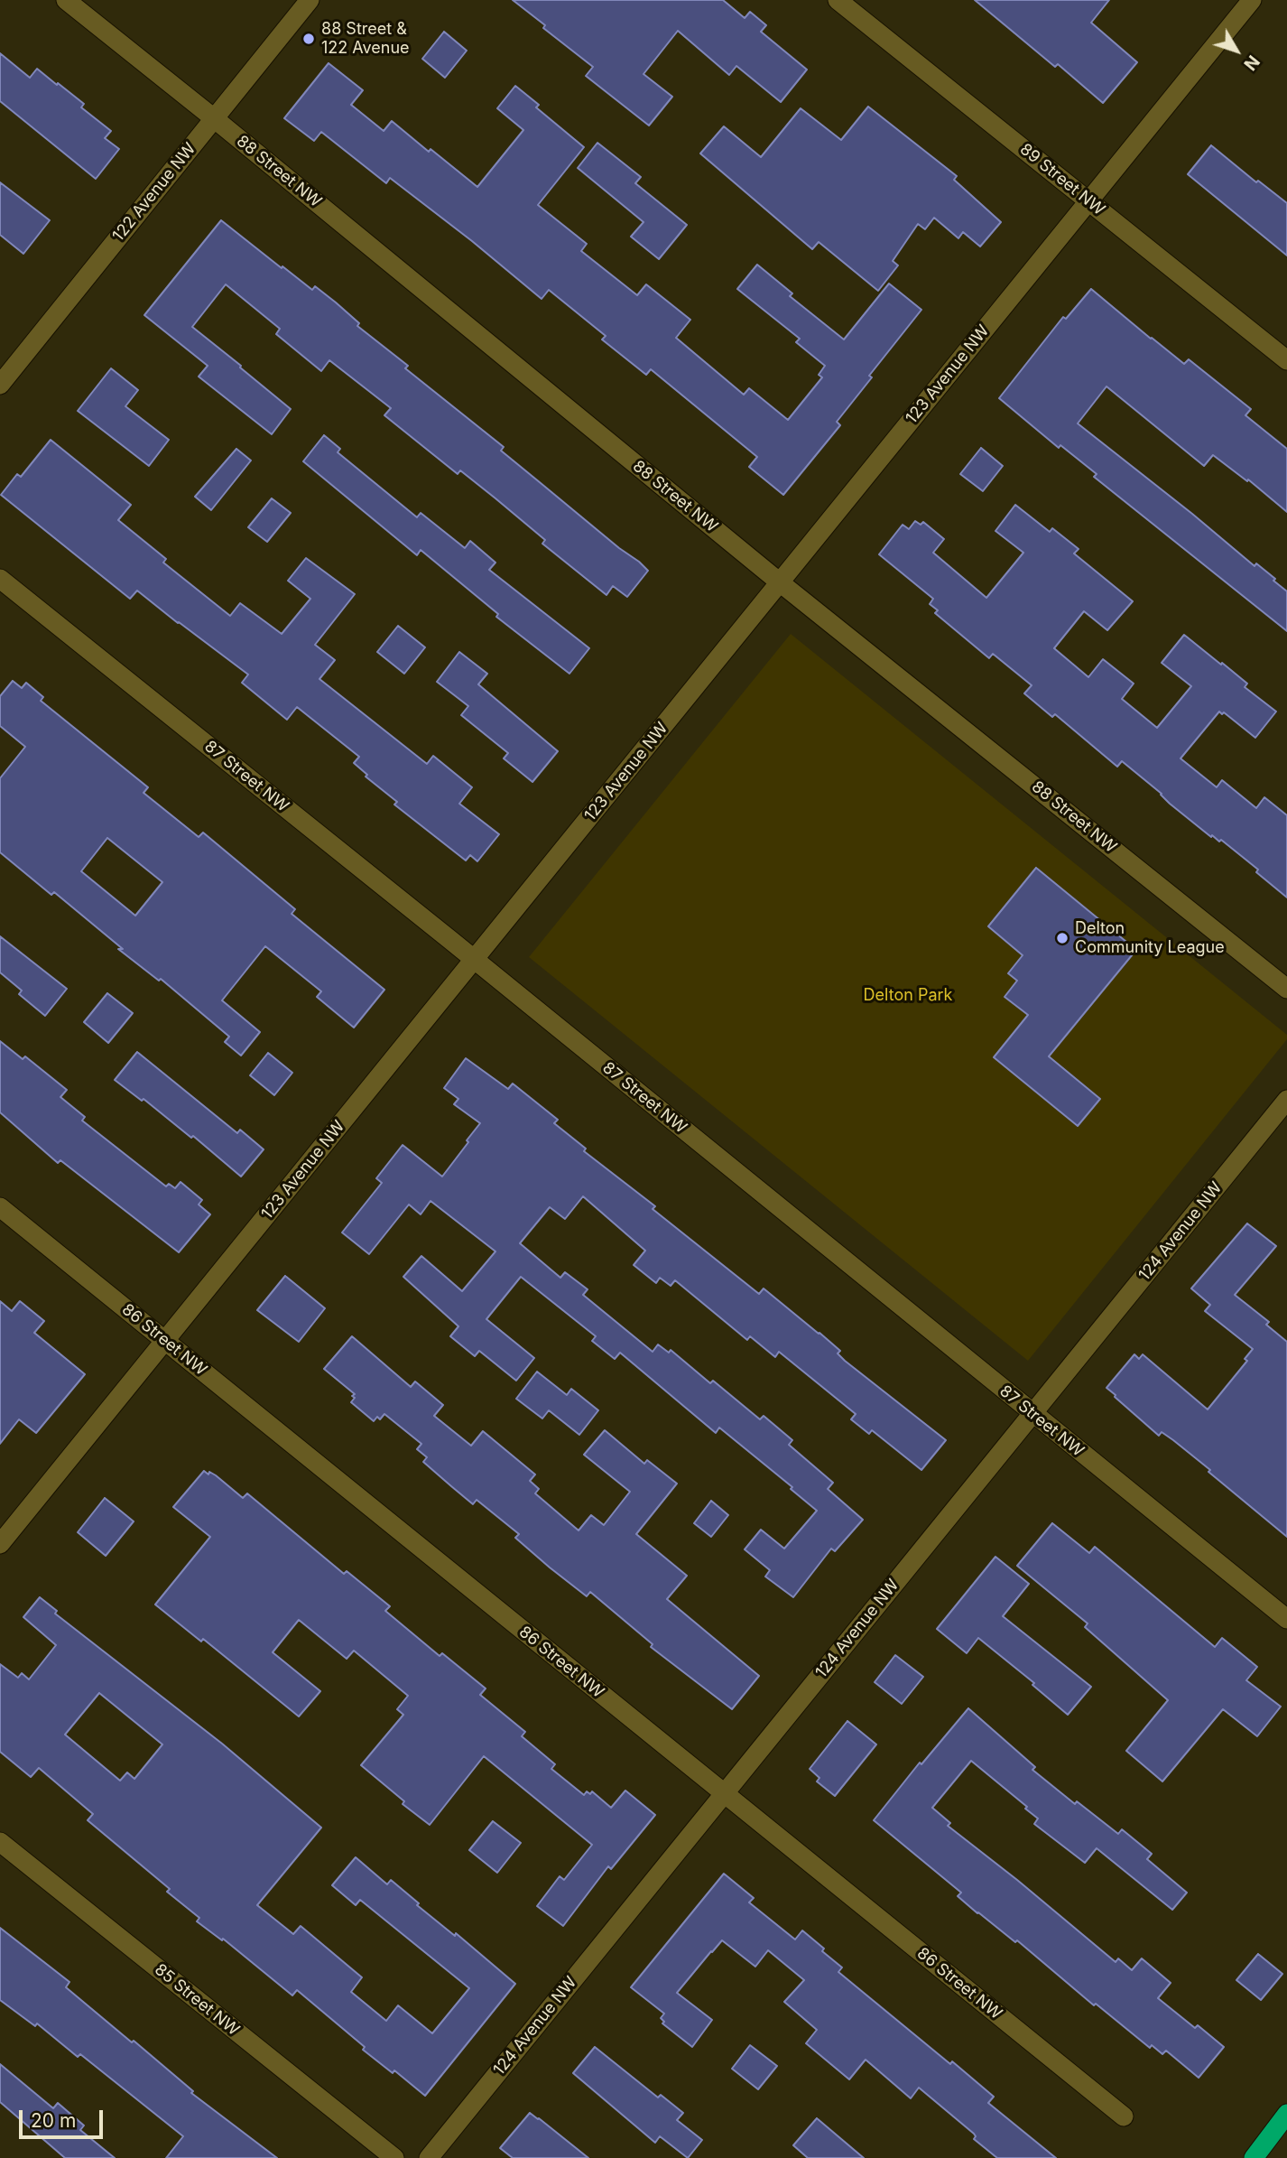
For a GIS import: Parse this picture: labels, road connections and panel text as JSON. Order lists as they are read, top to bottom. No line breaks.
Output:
{"streets":{"street":["88 Street NW","89 Street NW","122 Avenue NW","123 Avenue NW","87 Street NW","124 Avenue NW","86 Street NW","85 Street NW"]},"crossings":[["88 Street NW","122 Avenue NW"],["88 Street NW","123 Avenue NW"],["89 Street NW","123 Avenue NW"],["123 Avenue NW","87 Street NW"],["123 Avenue NW","86 Street NW"],["87 Street NW","124 Avenue NW"],["124 Avenue NW","86 Street NW"]],"parks":["Delton Park"],"places":["88 Street & 122 Avenue","Delton Community League"],"scale_bar":"20 m","north":"bottom right"}
